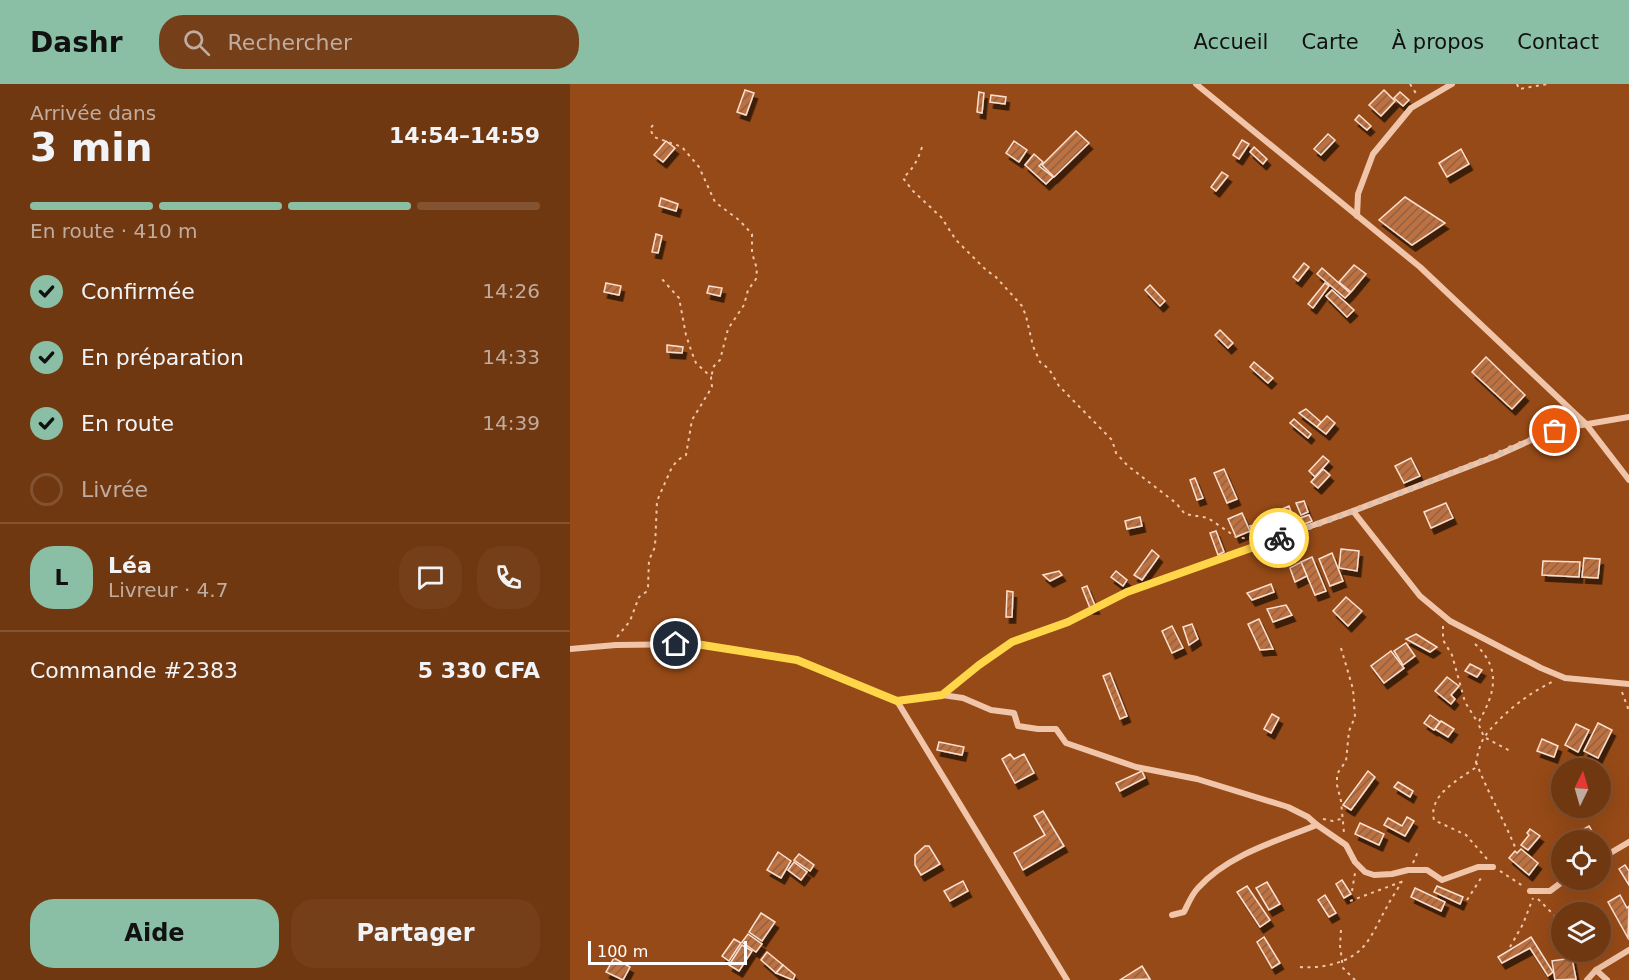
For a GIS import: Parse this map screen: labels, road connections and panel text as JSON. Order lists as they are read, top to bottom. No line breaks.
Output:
{"scale_bar":"100 m","north":"top","page":{"header":"Dashr","search":"Rechercher","nav":["Accueil","Carte","À propos","Contact"],"heading":["3 min","Arrivée dans","14:54–14:59"],"panel":["Léa","Livreur · 4.7","Commande #2383","5 330 CFA"],"bar":"En route · 410 m","list":[["Confirmée","14:26"],["En préparation","14:33"],["En route","14:39"],"Livrée"],"round":"L","buttons":["Aide","Partager"],"scale":"100 m"}}
